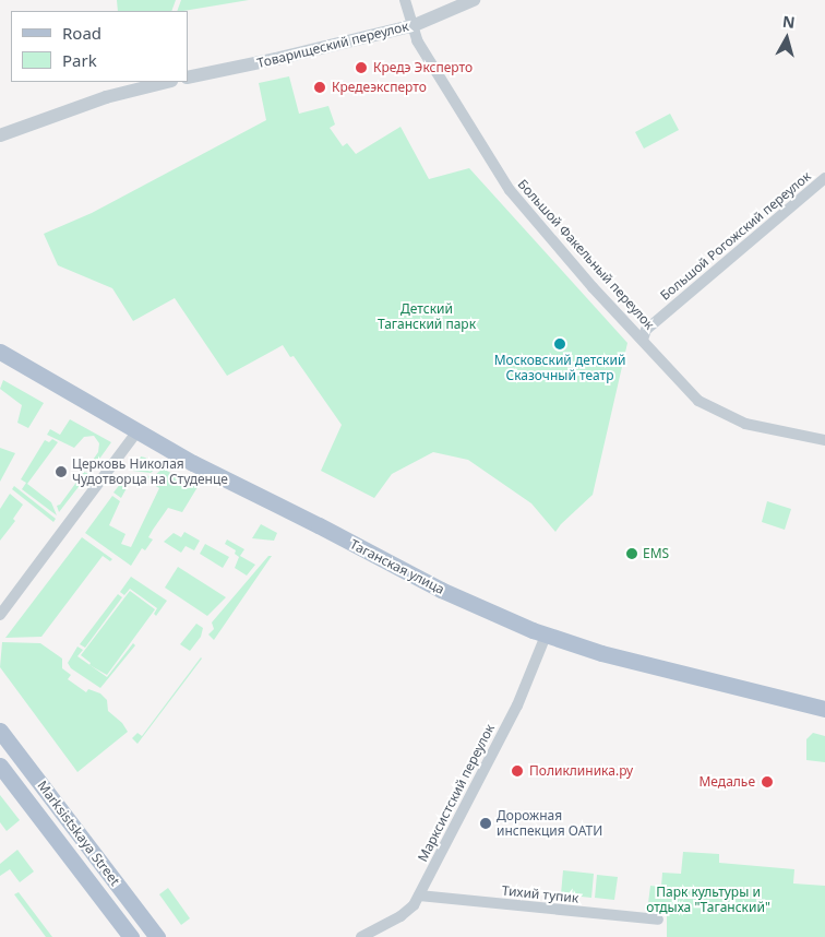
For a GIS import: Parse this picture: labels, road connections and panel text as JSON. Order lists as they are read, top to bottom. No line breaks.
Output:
{"streets":{"main road":["Таганская улица","Marksistskaya Street"],"street":["Товарищеский переулок","Большой Рогожский переулок","Большой Факельный переулок","Марксистский переулок","Тихий тупик"]},"crossings":[["Товарищеский переулок","Большой Факельный переулок"],["Большой Рогожский переулок","Большой Факельный переулок"],["Таганская улица","Марксистский переулок"],["Марксистский переулок","Тихий тупик"]],"parks":["Детский Таганский парк","Парк культуры и отдыха \"Таганский\""],"places":["Кредэ Эксперто","Кредеэксперто","Московский детский Сказочный театр","Церковь Николая Чудотворца на Студенце","EMS","Поликлиника.ру","Медалье","Дорожная инспекция ОАТИ"],"legend":["Road","Park"],"north":"top"}
